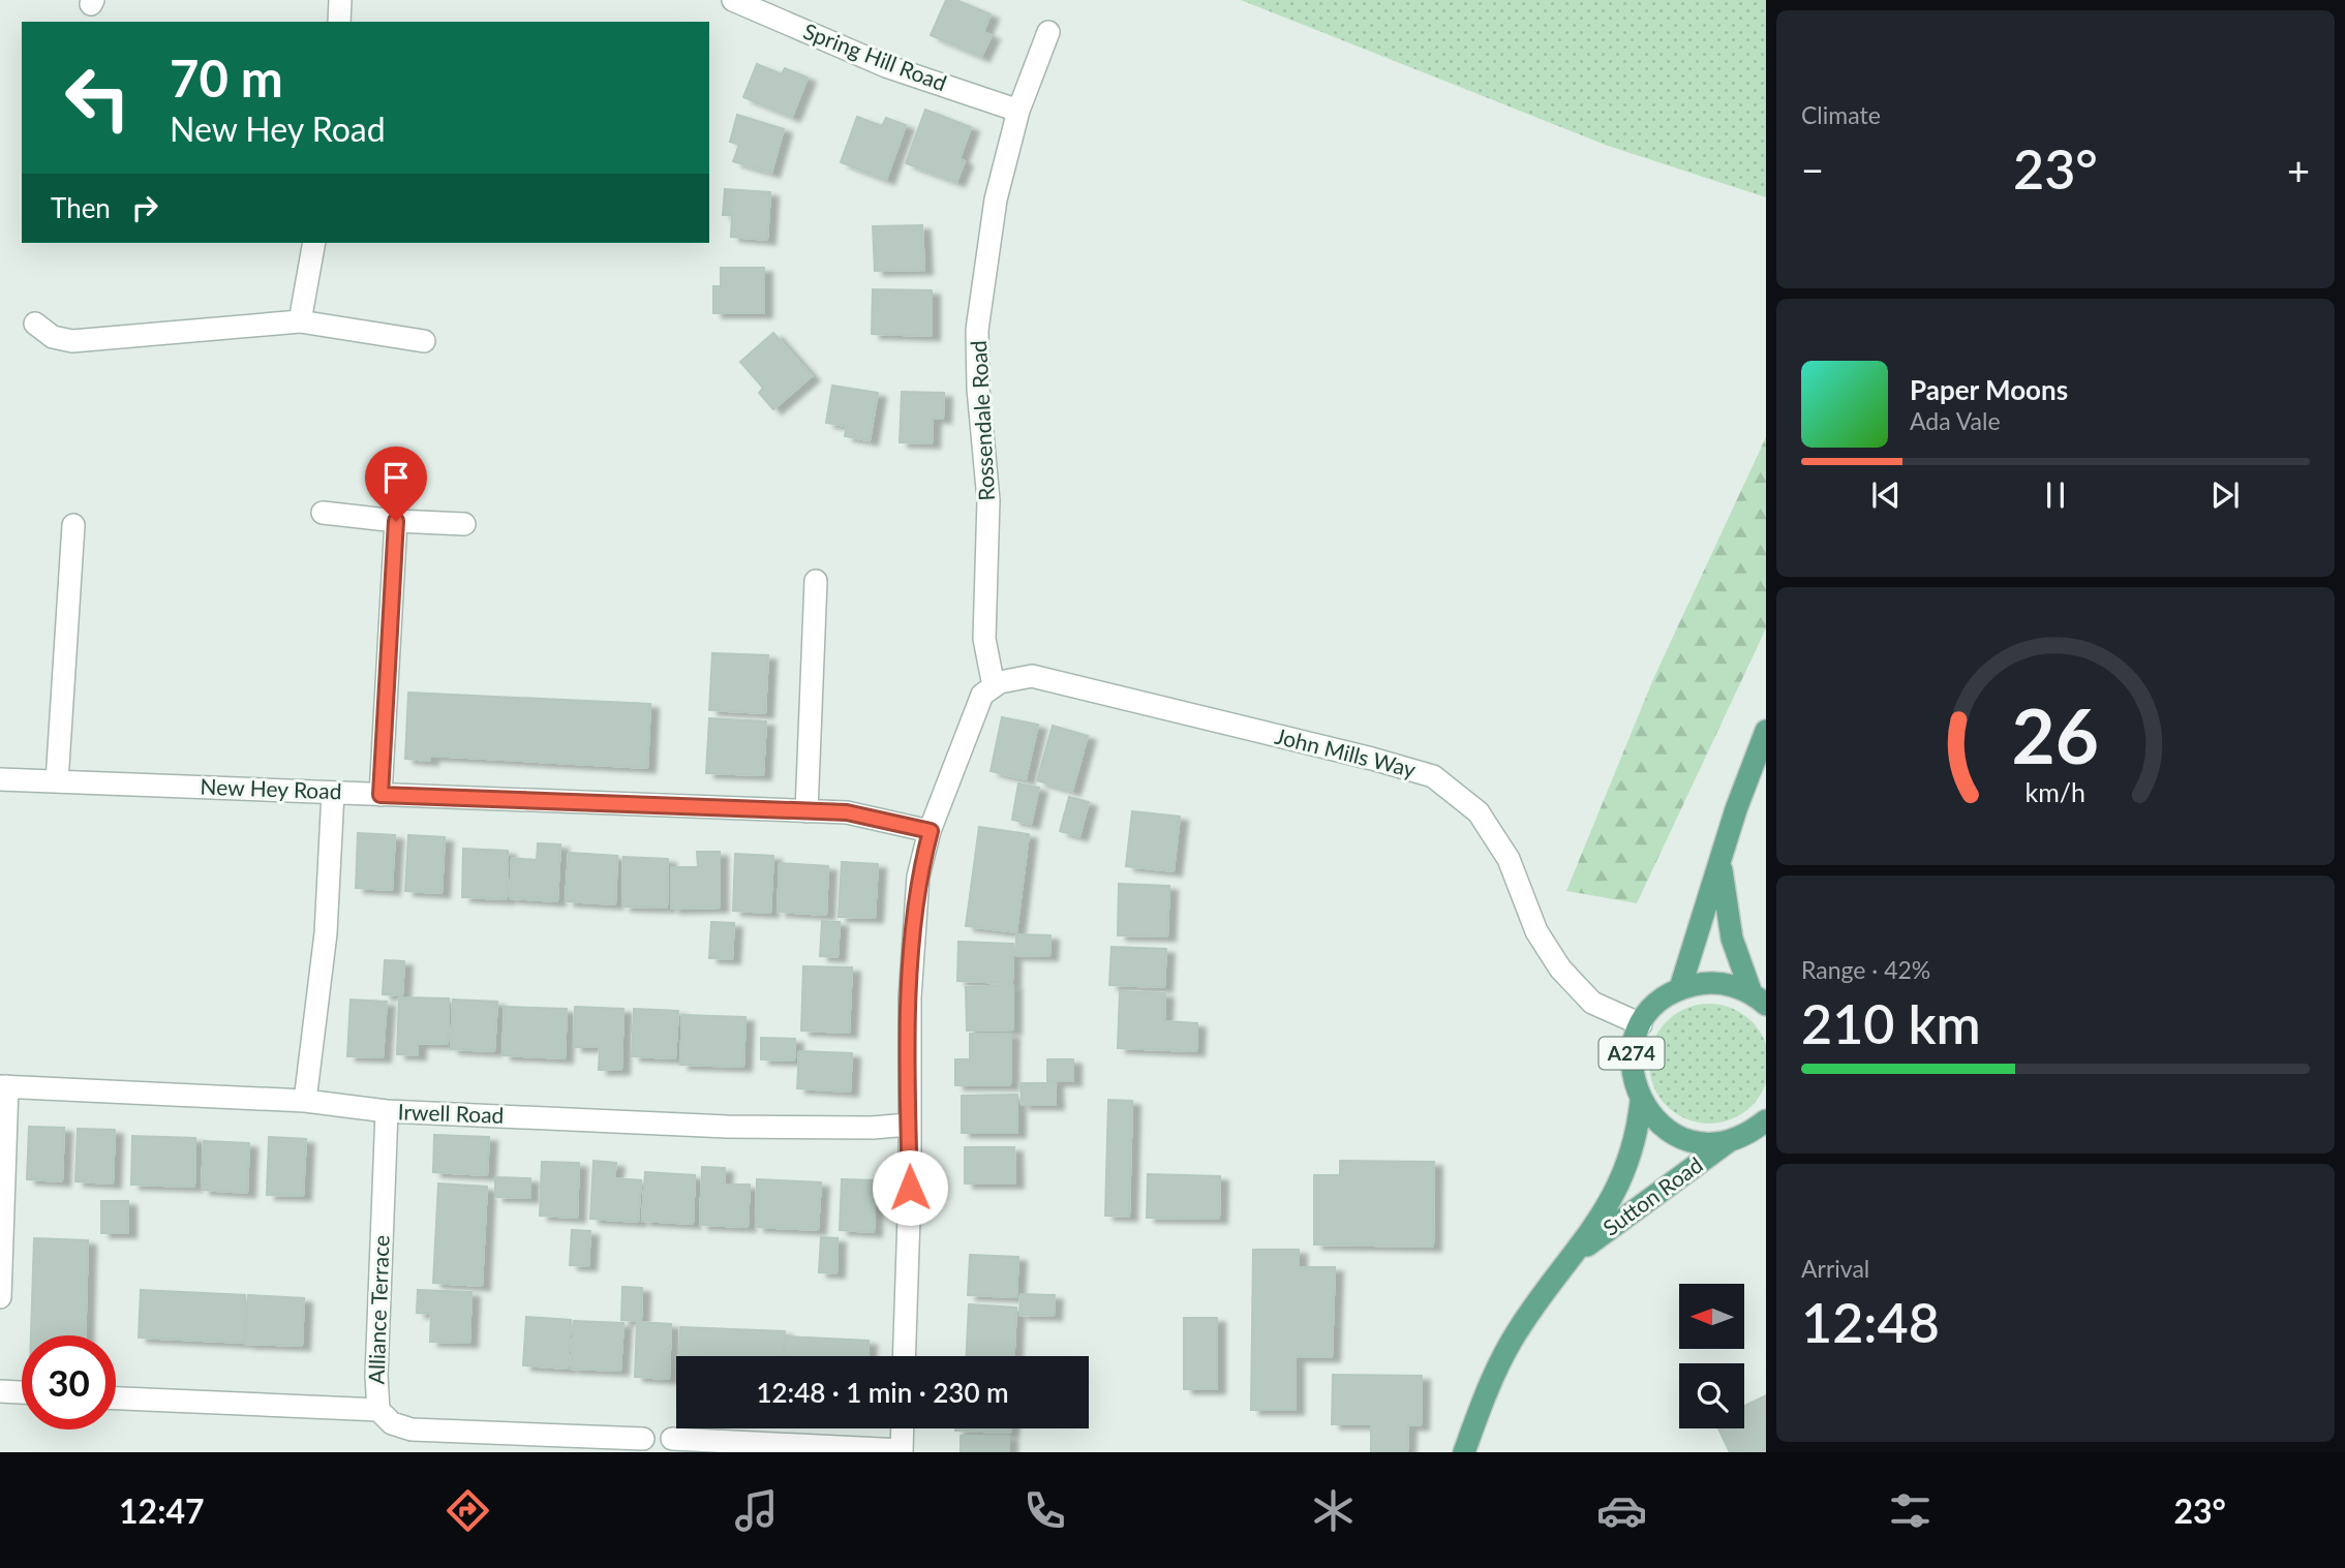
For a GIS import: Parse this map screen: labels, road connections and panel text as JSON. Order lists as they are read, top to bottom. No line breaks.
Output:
{"streets":{"main road":["A274","Sutton Road"],"street":["Spring Hill Road","Rossendale Road","John Mills Way","New Hey Road","Irwell Road","Alliance Terrace"]},"crossings":[["Spring Hill Road","Rossendale Road"],["Rossendale Road","John Mills Way"],["John Mills Way","Sutton Road"],["Irwell Road","Alliance Terrace"]],"north":"left","page":{"tile":["Climate",["Range · 42%","210 km"],["Arrival","12:48"]],"turn":["70 m","New Hey Road"],"heat":["−","23°","+"],"then":"Then","song":["Paper Moons","Ada Vale"],"limit":"30","trip":"12:48 · 1 min · 230 m","tabs":["12:47","23°"],"gauge":["26","km/h"]}}
